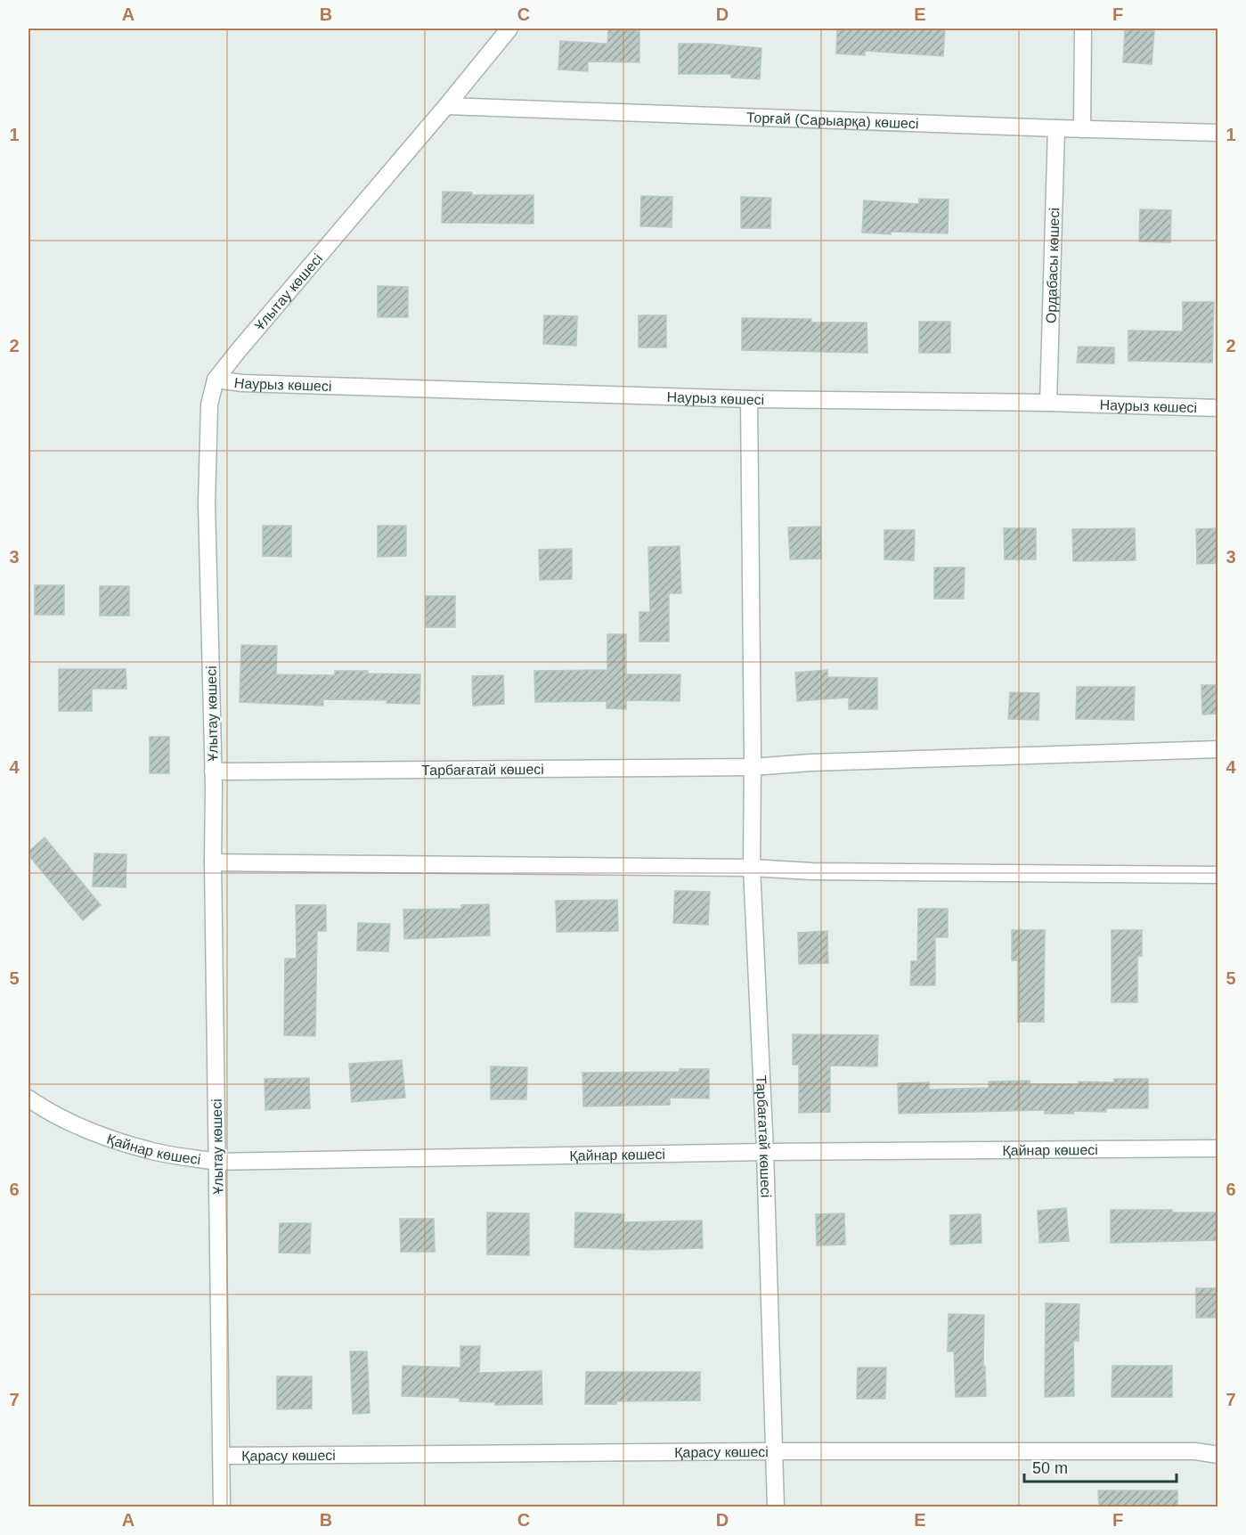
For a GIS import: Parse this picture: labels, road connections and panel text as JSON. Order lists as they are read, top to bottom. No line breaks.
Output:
{"streets":{"street":["Торғай (Сарыарқа) көшесі","Ордабасы көшесі","Ұлытау көшесі","Наурыз көшесі","Тарбағатай көшесі","Қайнар көшесі","Қарасу көшесі"]},"crossings":[["Торғай (Сарыарқа) көшесі","Ордабасы көшесі"],["Торғай (Сарыарқа) көшесі","Ұлытау көшесі"],["Ордабасы көшесі","Наурыз көшесі"],["Ұлытау көшесі","Наурыз көшесі"],["Ұлытау көшесі","Тарбағатай көшесі"],["Ұлытау көшесі","Қайнар көшесі"],["Ұлытау көшесі","Қарасу көшесі"],["Наурыз көшесі","Тарбағатай көшесі"],["Тарбағатай көшесі","Қайнар көшесі"],["Тарбағатай көшесі","Қарасу көшесі"]],"scale_bar":"50 m","grid":{"columns":["A","B","C","D","E","F"],"rows":["1","2","3","4","5","6","7"]}}
